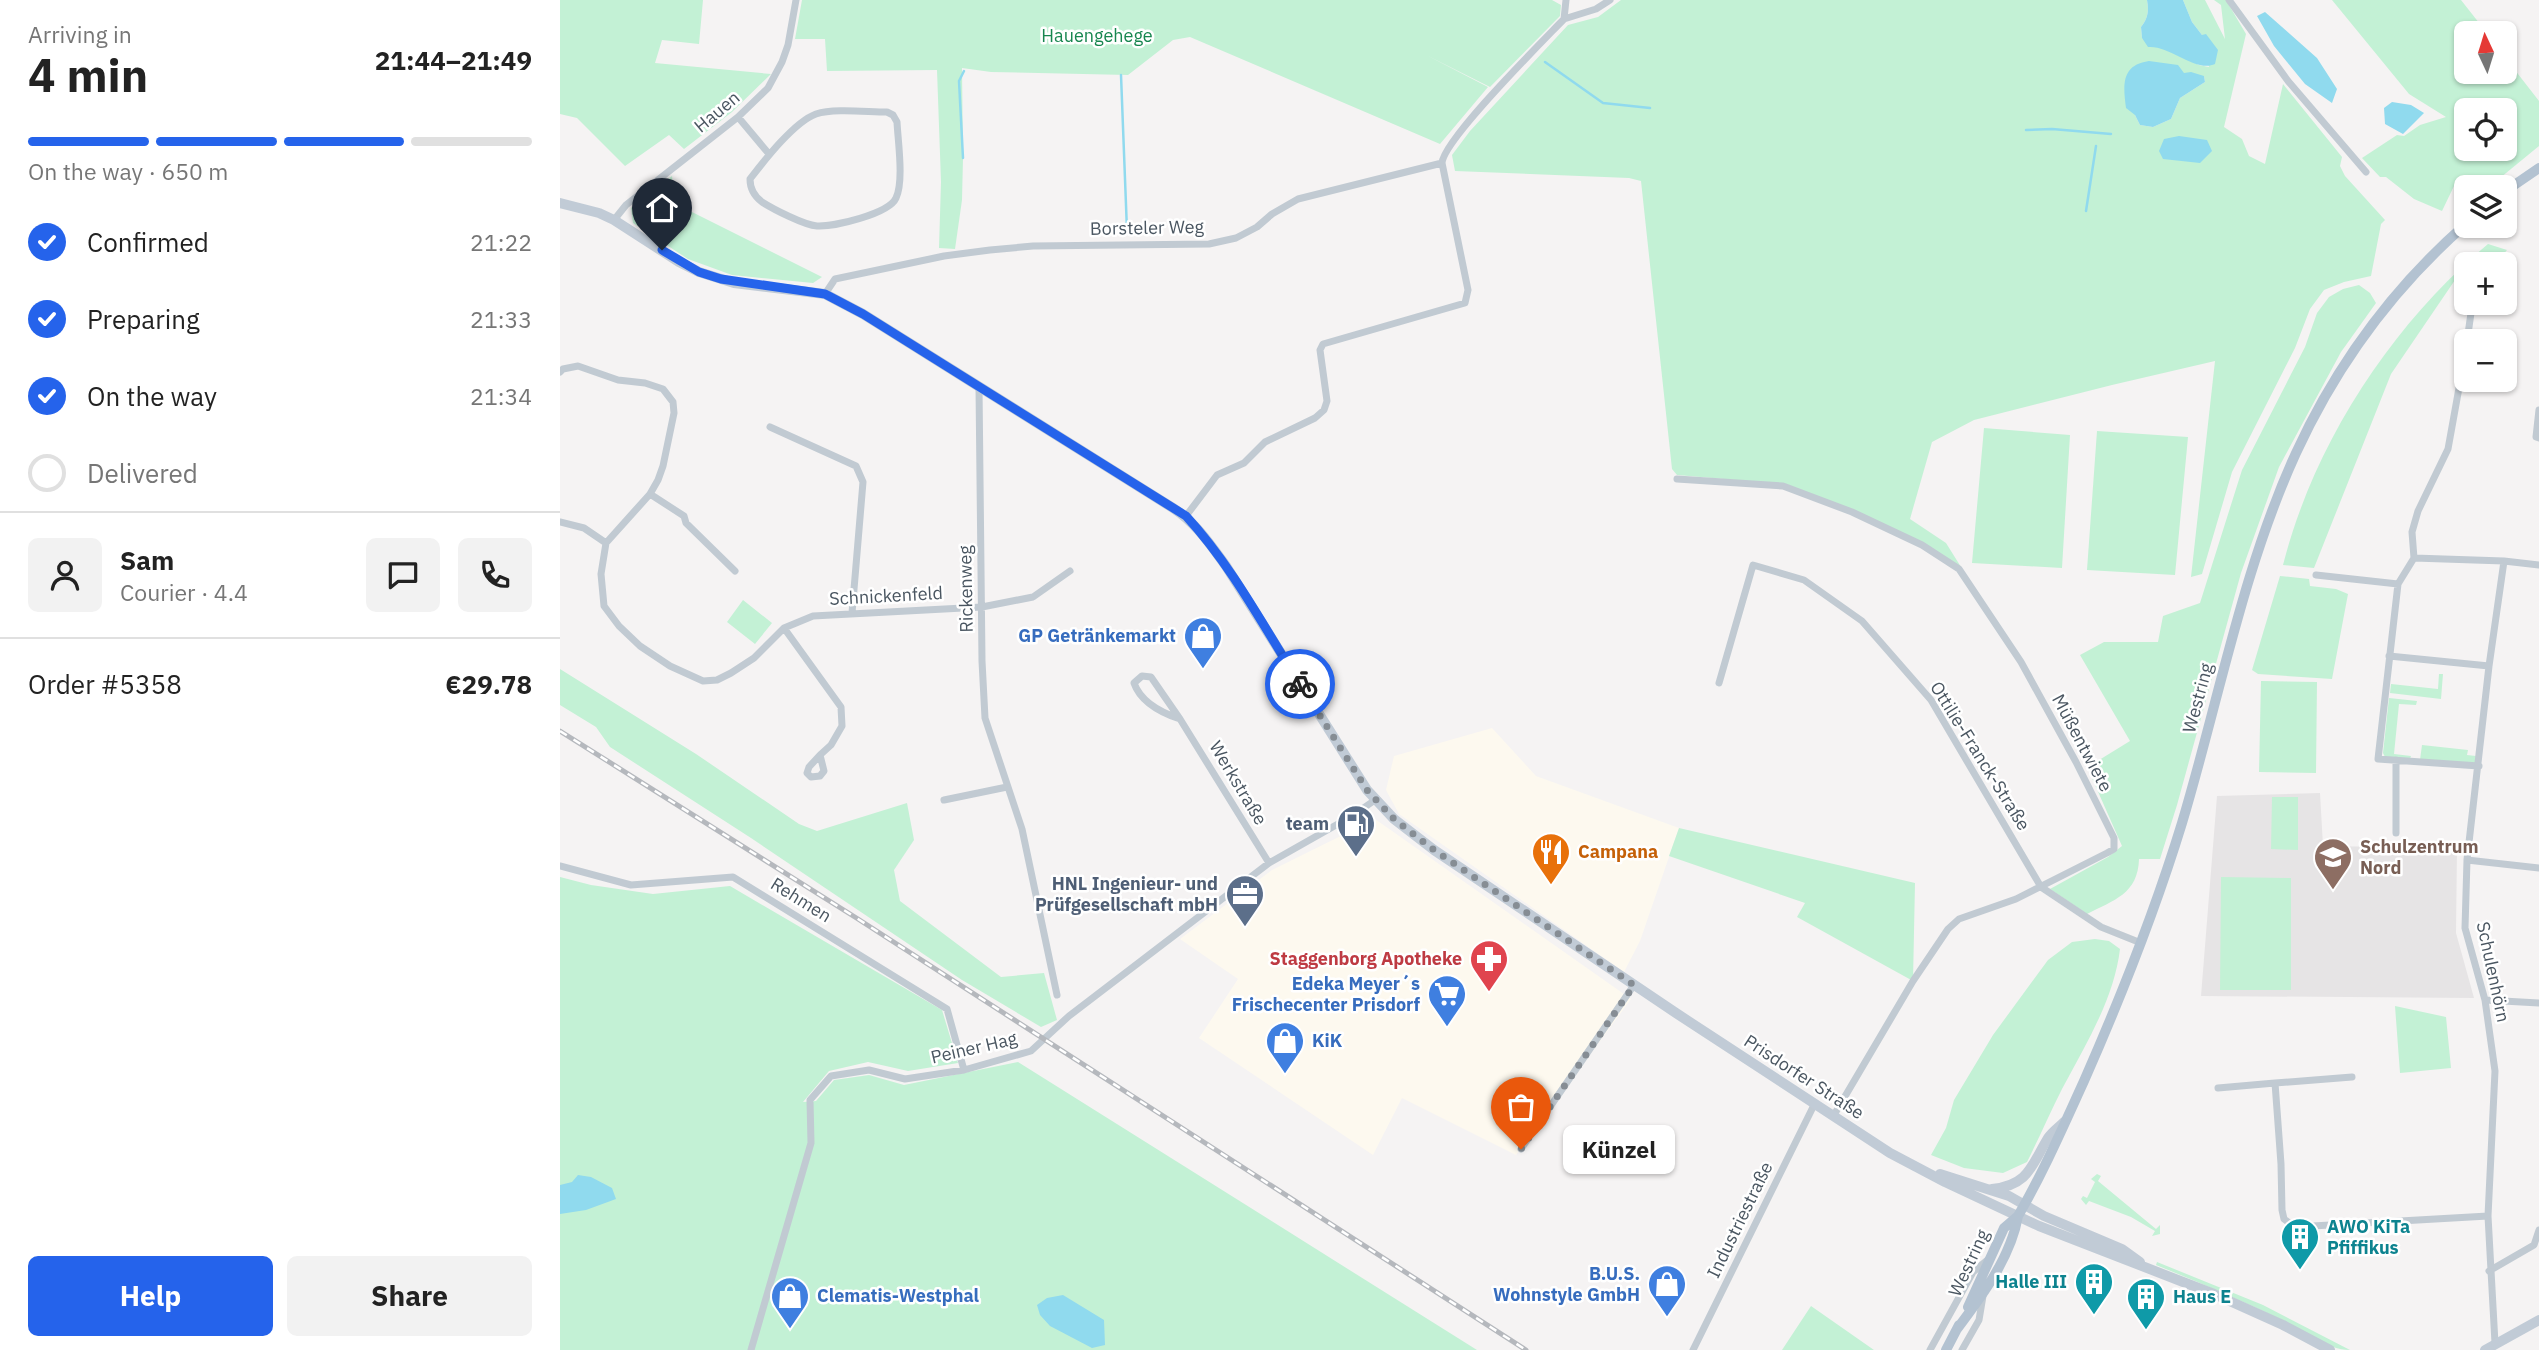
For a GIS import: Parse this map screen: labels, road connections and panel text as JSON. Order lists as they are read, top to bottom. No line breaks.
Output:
{"streets":{"main road":["Westring","Prisdorfer Straße"],"street":["Hauen","Borsteler Weg","Rickenweg","Schnickenfeld","Müßentwiete","Ottilie-Franck-Straße","Werkstraße","Rehmen","Schulenhörn","Peiner Hag","Industriestraße"]},"crossings":[["Borsteler Weg","Prisdorfer Straße"],["Rickenweg","Schnickenfeld"],["Rickenweg","Prisdorfer Straße"],["Westring","Ottilie-Franck-Straße"],["Westring","Prisdorfer Straße"],["Müßentwiete","Ottilie-Franck-Straße"],["Müßentwiete","Prisdorfer Straße"],["Werkstraße","Peiner Hag"],["Rehmen","Peiner Hag"],["Peiner Hag","Prisdorfer Straße"],["Prisdorfer Straße","Industriestraße"]],"parks":["Hauengehege"],"places":{"shop":["GP Getränkemarkt","KiK","B.U.S. Wohnstyle GmbH","Clematis-Westphal"],"fuel station":["team"],"restaurant":["Campana"],"school or university":["Schulzentrum Nord"],"office":["HNL Ingenieur- und Prüfgesellschaft mbH"],"pharmacy":["Staggenborg Apotheke"],"supermarket":["Edeka Meyer´s Frischecenter Prisdorf"],"other":["Künzel"],"building":["AWO KiTa Pfiffikus","Halle III","Haus E"]},"north":"top","page":{"heading":["4 min","Arriving in","21:44–21:49"],"panel":["Sam","Courier · 4.4","Order #5358","€29.78"],"map_buttons":["+","−"],"bar":"On the way · 650 m","list":[["Confirmed","21:22"],["Preparing","21:33"],["On the way","21:34"],"Delivered"],"bubble":"Künzel","buttons":["Help","Share"]}}
